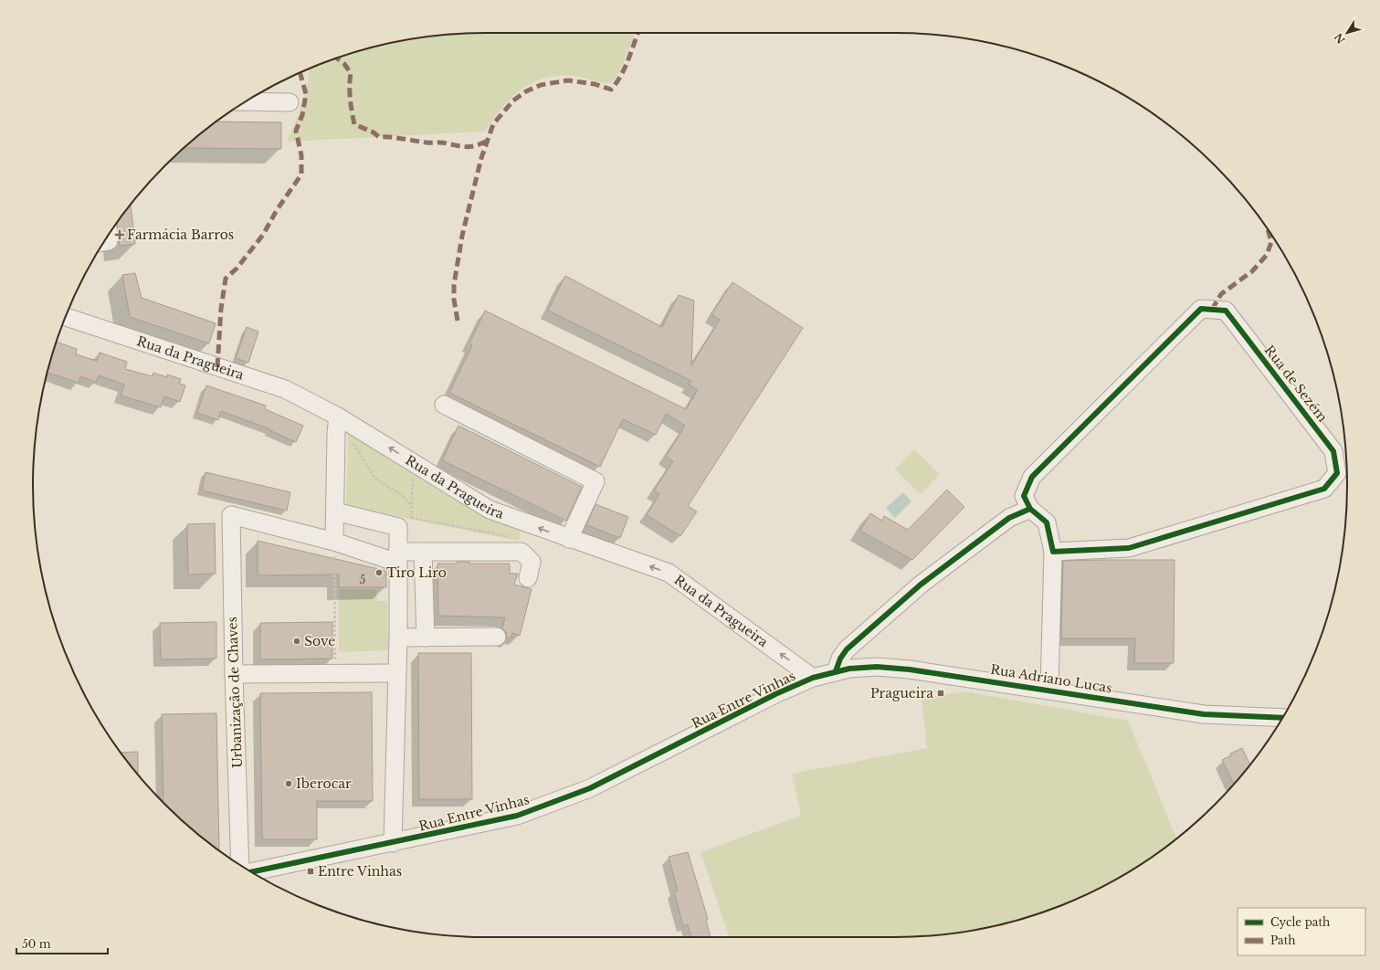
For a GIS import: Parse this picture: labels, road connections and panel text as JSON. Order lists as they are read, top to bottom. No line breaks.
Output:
{"streets":{"street":["Rua da Pragueira","Rua de Sezém","Rua Adriano Lucas","Urbanização de Chaves","Rua Entre Vinhas"]},"crossings":[["Rua da Pragueira","Rua Adriano Lucas"],["Rua da Pragueira","Rua Entre Vinhas"],["Rua Adriano Lucas","Rua Entre Vinhas"]],"one_way":["Rua da Pragueira"],"places":{"health":["Farmácia Barros"],"other":["Tiro Liro","Sove","Iberocar"],"transit":["Pragueira","Entre Vinhas"]},"house_numbers":["5"],"legend":["Cycle path","Path"],"scale_bar":"50 m","north":"bottom left"}
